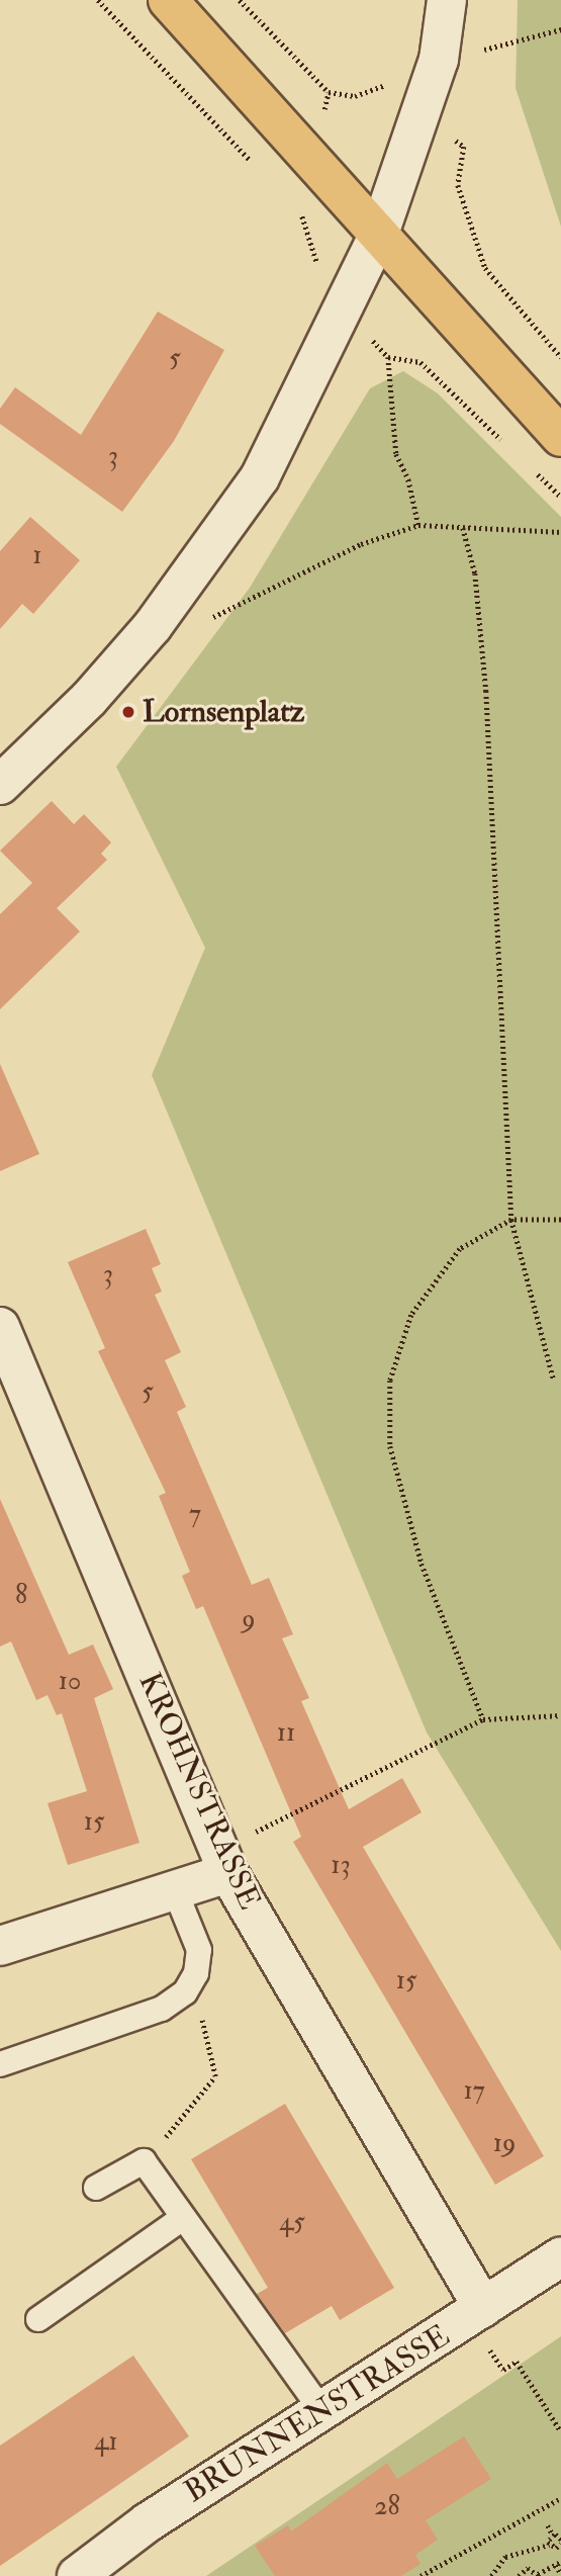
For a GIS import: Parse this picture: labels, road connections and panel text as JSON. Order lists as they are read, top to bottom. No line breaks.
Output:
{"streets":{"street":["KROHNSTRASSE","BRUNNENSTRASSE"]},"crossings":[["KROHNSTRASSE","BRUNNENSTRASSE"]],"places":["Lornsenplatz"],"house_numbers":["5","3","1","3","5","7","8","9","10","11","15","13","15","17","19","45","41","28"]}
